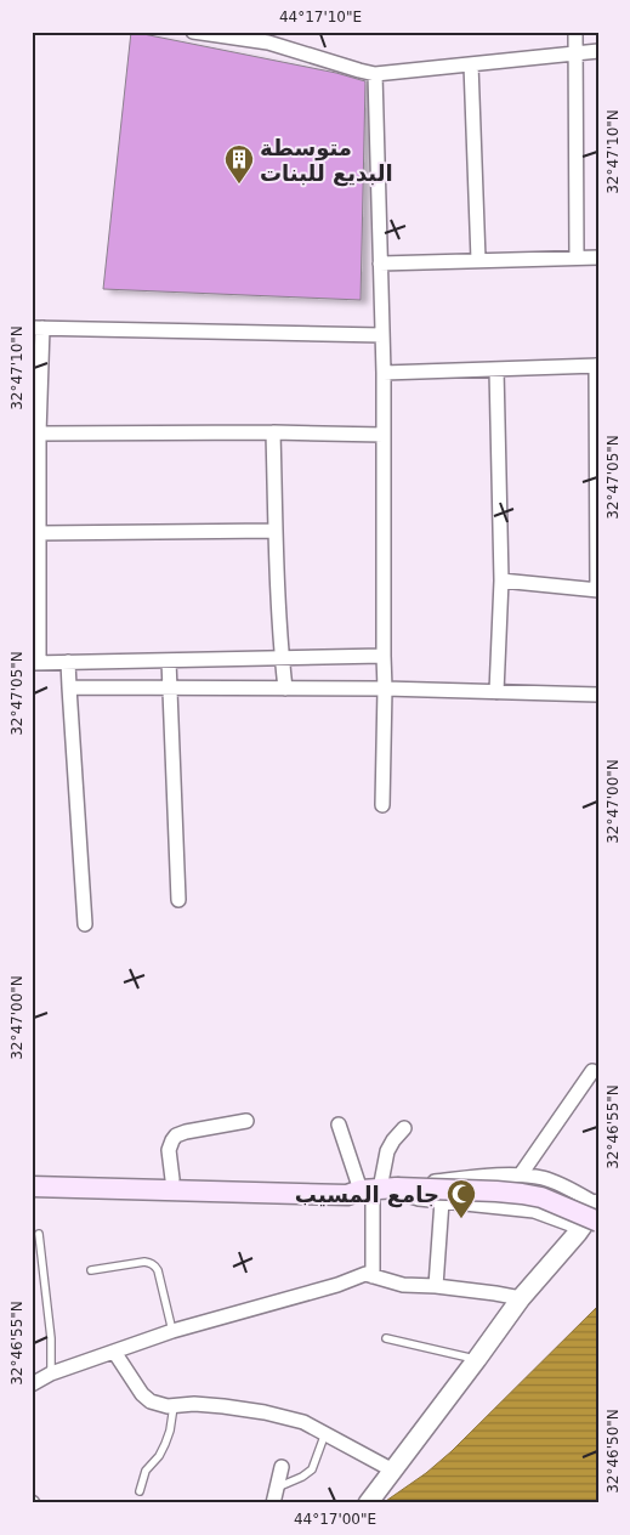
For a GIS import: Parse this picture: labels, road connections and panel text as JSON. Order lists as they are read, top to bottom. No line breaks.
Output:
{"places":{"building":["متوسطة البديع للبنات"],"mosque":["جامع المسيب"]},"coordinates":["44°17'10\"E","32°47'10\"N","32°47'05\"N","32°47'00\"N","32°46'55\"N","32°46'50\"N","44°17'00\"E"]}
